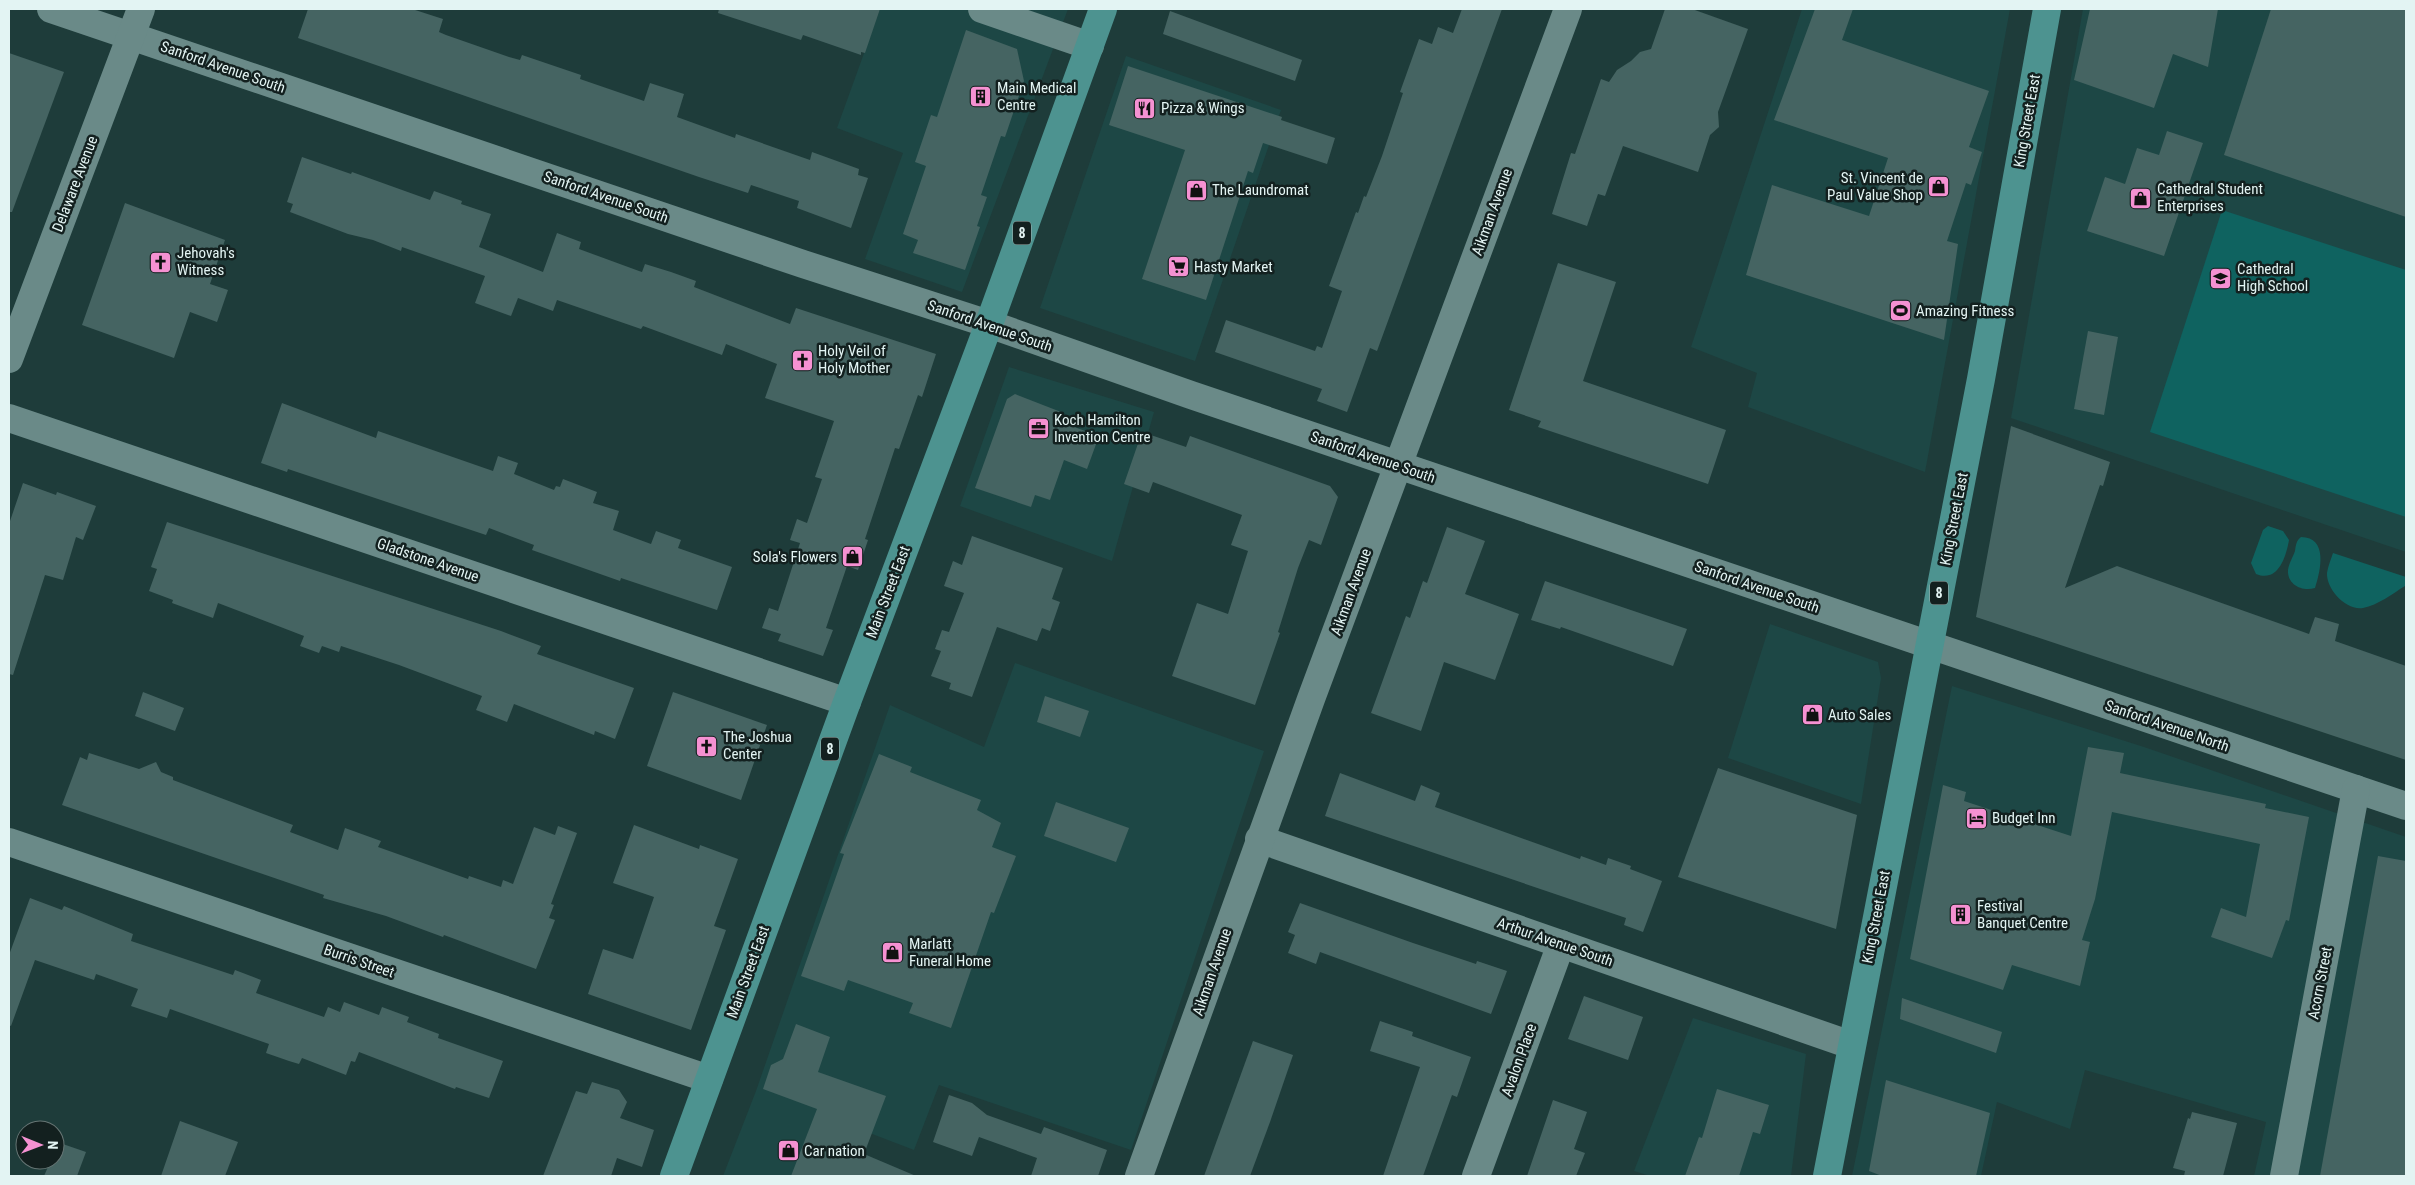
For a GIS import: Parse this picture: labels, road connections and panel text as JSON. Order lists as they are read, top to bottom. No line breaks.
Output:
{"streets":{"main road":["King Street East","8","Main Street East"],"street":["Sanford Avenue South","Delaware Avenue","Aikman Avenue","Gladstone Avenue","Sanford Avenue North","Arthur Avenue South","Burris Street","Acorn Street","Avalon Place"]},"crossings":[["Sanford Avenue South","King Street East"],["Sanford Avenue South","Delaware Avenue"],["Sanford Avenue South","Aikman Avenue"],["Sanford Avenue South","Main Street East"],["Sanford Avenue South","Sanford Avenue North"],["King Street East","Sanford Avenue North"],["King Street East","Arthur Avenue South"],["Aikman Avenue","Arthur Avenue South"],["Gladstone Avenue","Main Street East"],["Main Street East","Burris Street"],["Sanford Avenue North","Acorn Street"],["Arthur Avenue South","Avalon Place"]],"places":{"building":["Main Medical Centre","Festival Banquet Centre"],"restaurant":["Pizza & Wings"],"shop":["St. Vincent de Paul Value Shop","The Laundromat","Cathedral Student Enterprises","Sola's Flowers","Auto Sales","Marlatt Funeral Home","Car nation"],"church":["Jehovah's Witness","Holy Veil of Holy Mother","The Joshua Center"],"supermarket":["Hasty Market"],"school or university":["Cathedral High School"],"sports":["Amazing Fitness"],"office":["Koch Hamilton Invention Centre"],"hotel":["Budget Inn"]},"north":"right"}
